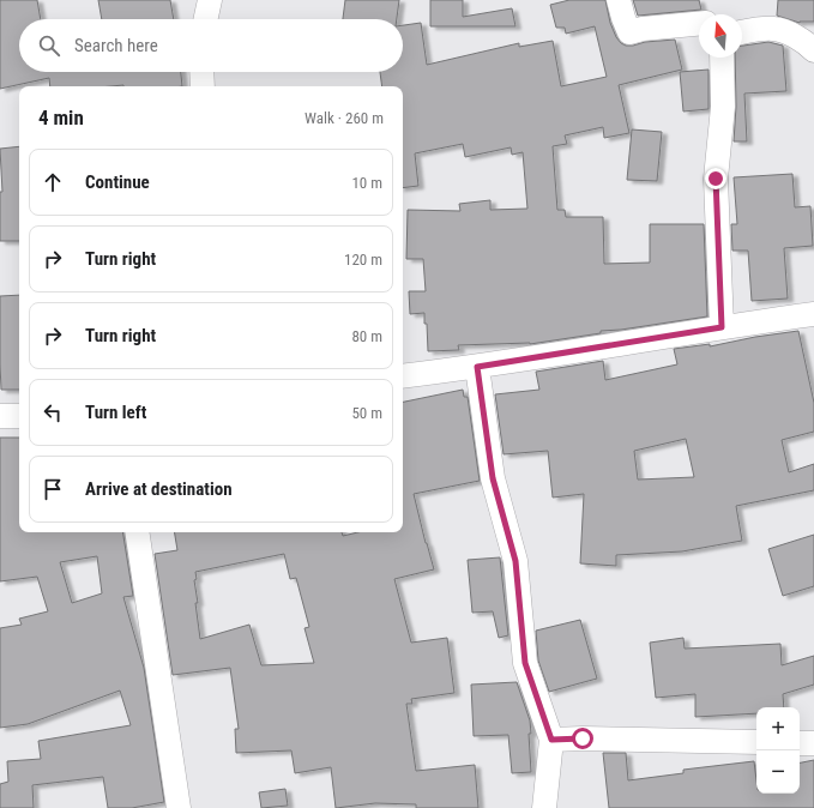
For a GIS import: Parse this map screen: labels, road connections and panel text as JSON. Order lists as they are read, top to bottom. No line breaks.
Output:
{"north":"top","page":{"search":"Search here","heading":["4 min","Walk · 260 m"],"list":[["Continue","10 m"],["Turn right","120 m"],["Turn right","80 m"],["Turn left","50 m"],"Arrive at destination"],"map_buttons":["+","−"]}}
